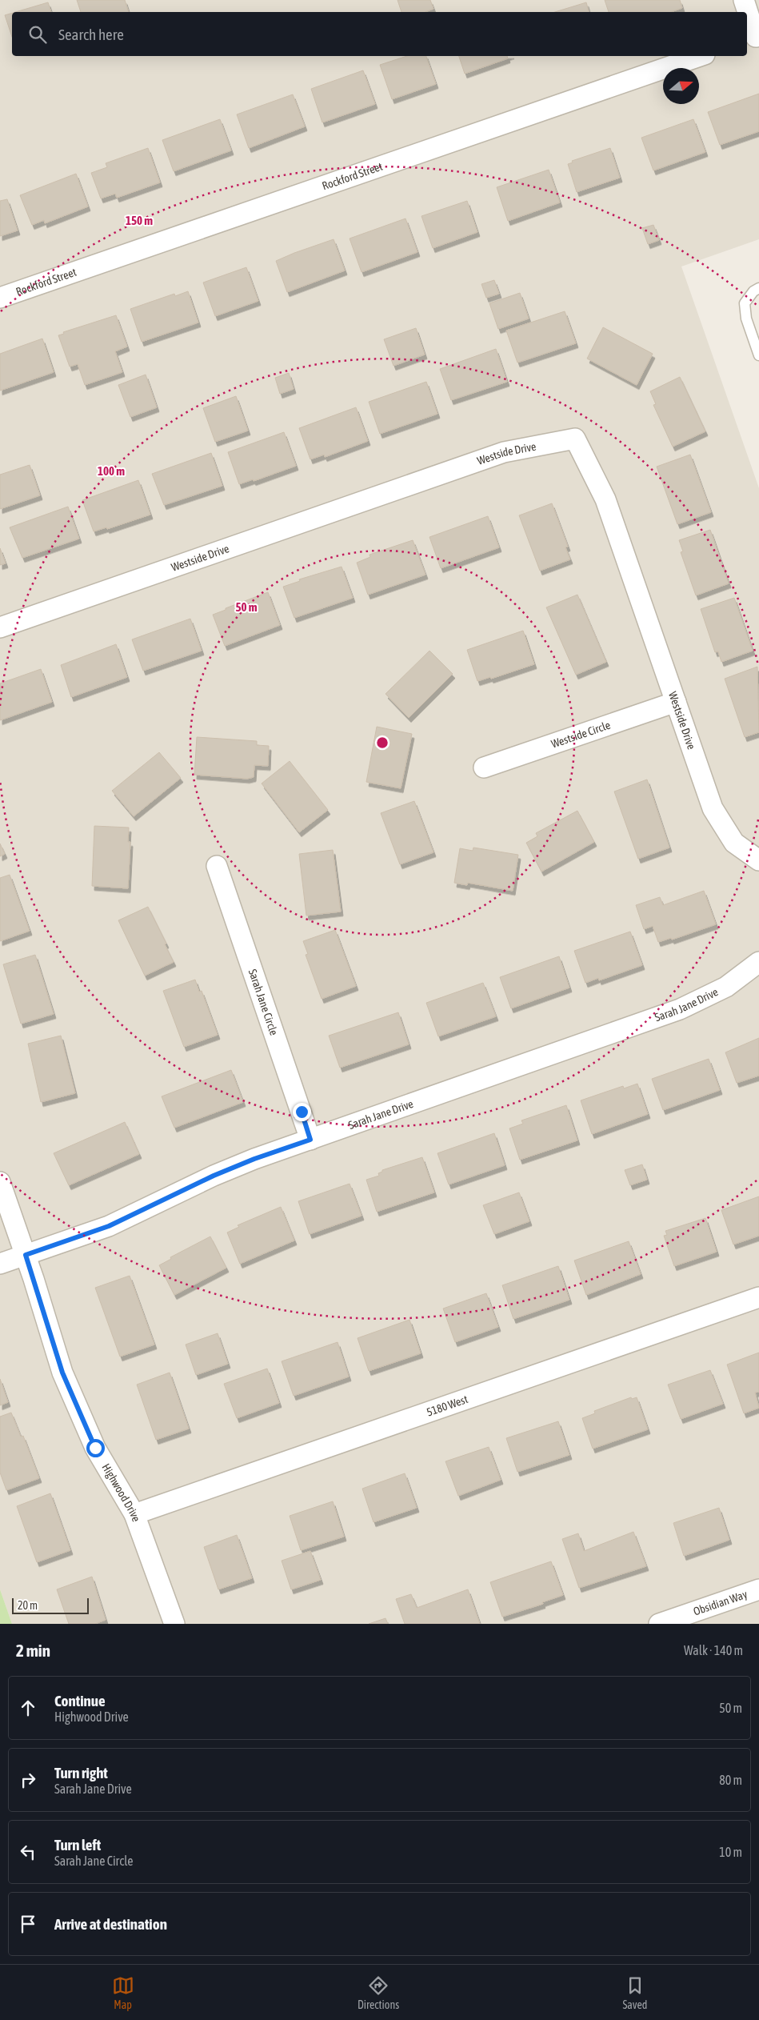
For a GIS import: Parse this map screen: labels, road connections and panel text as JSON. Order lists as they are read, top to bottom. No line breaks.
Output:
{"streets":{"street":["Rockford Street","Westside Drive","Westside Circle","Sarah Jane Circle","Sarah Jane Drive","5180 West","Highwood Drive","Obsidian Way"]},"crossings":[["Westside Drive","Westside Circle"],["Sarah Jane Circle","Sarah Jane Drive"],["Sarah Jane Drive","Highwood Drive"],["5180 West","Highwood Drive"]],"scale_bar":"20 m","north":"right","page":{"search":"Search here","scale":"20 m","heading":["2 min","Walk · 140 m"],"list":[["Continue","Highwood Drive","50 m"],["Turn right","Sarah Jane Drive","80 m"],["Turn left","Sarah Jane Circle","10 m"],"Arrive at destination"],"nav":["Map","Directions","Saved"]},"rings":["150 m","100 m","50 m"]}
